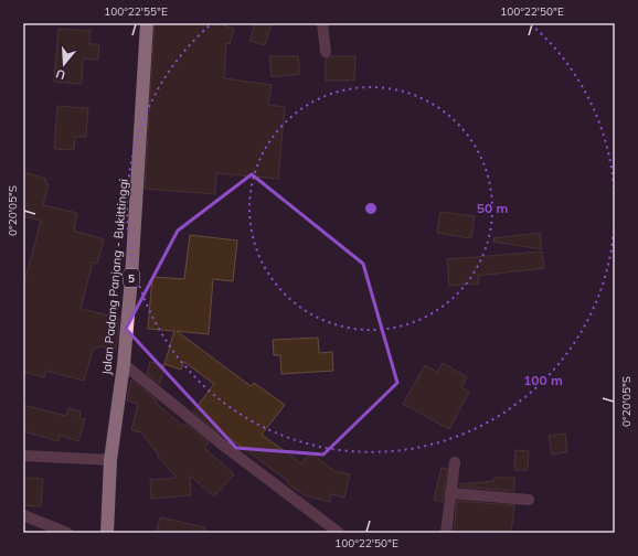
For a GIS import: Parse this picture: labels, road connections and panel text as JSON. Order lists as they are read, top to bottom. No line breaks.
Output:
{"streets":{"highway":["Jalan Padang Panjang - Bukittinggi","5"]},"north":"bottom","coordinates":["100°22'55\"E","100°22'50\"E","0°20'05\"S"],"rings":["50 m","100 m"]}
